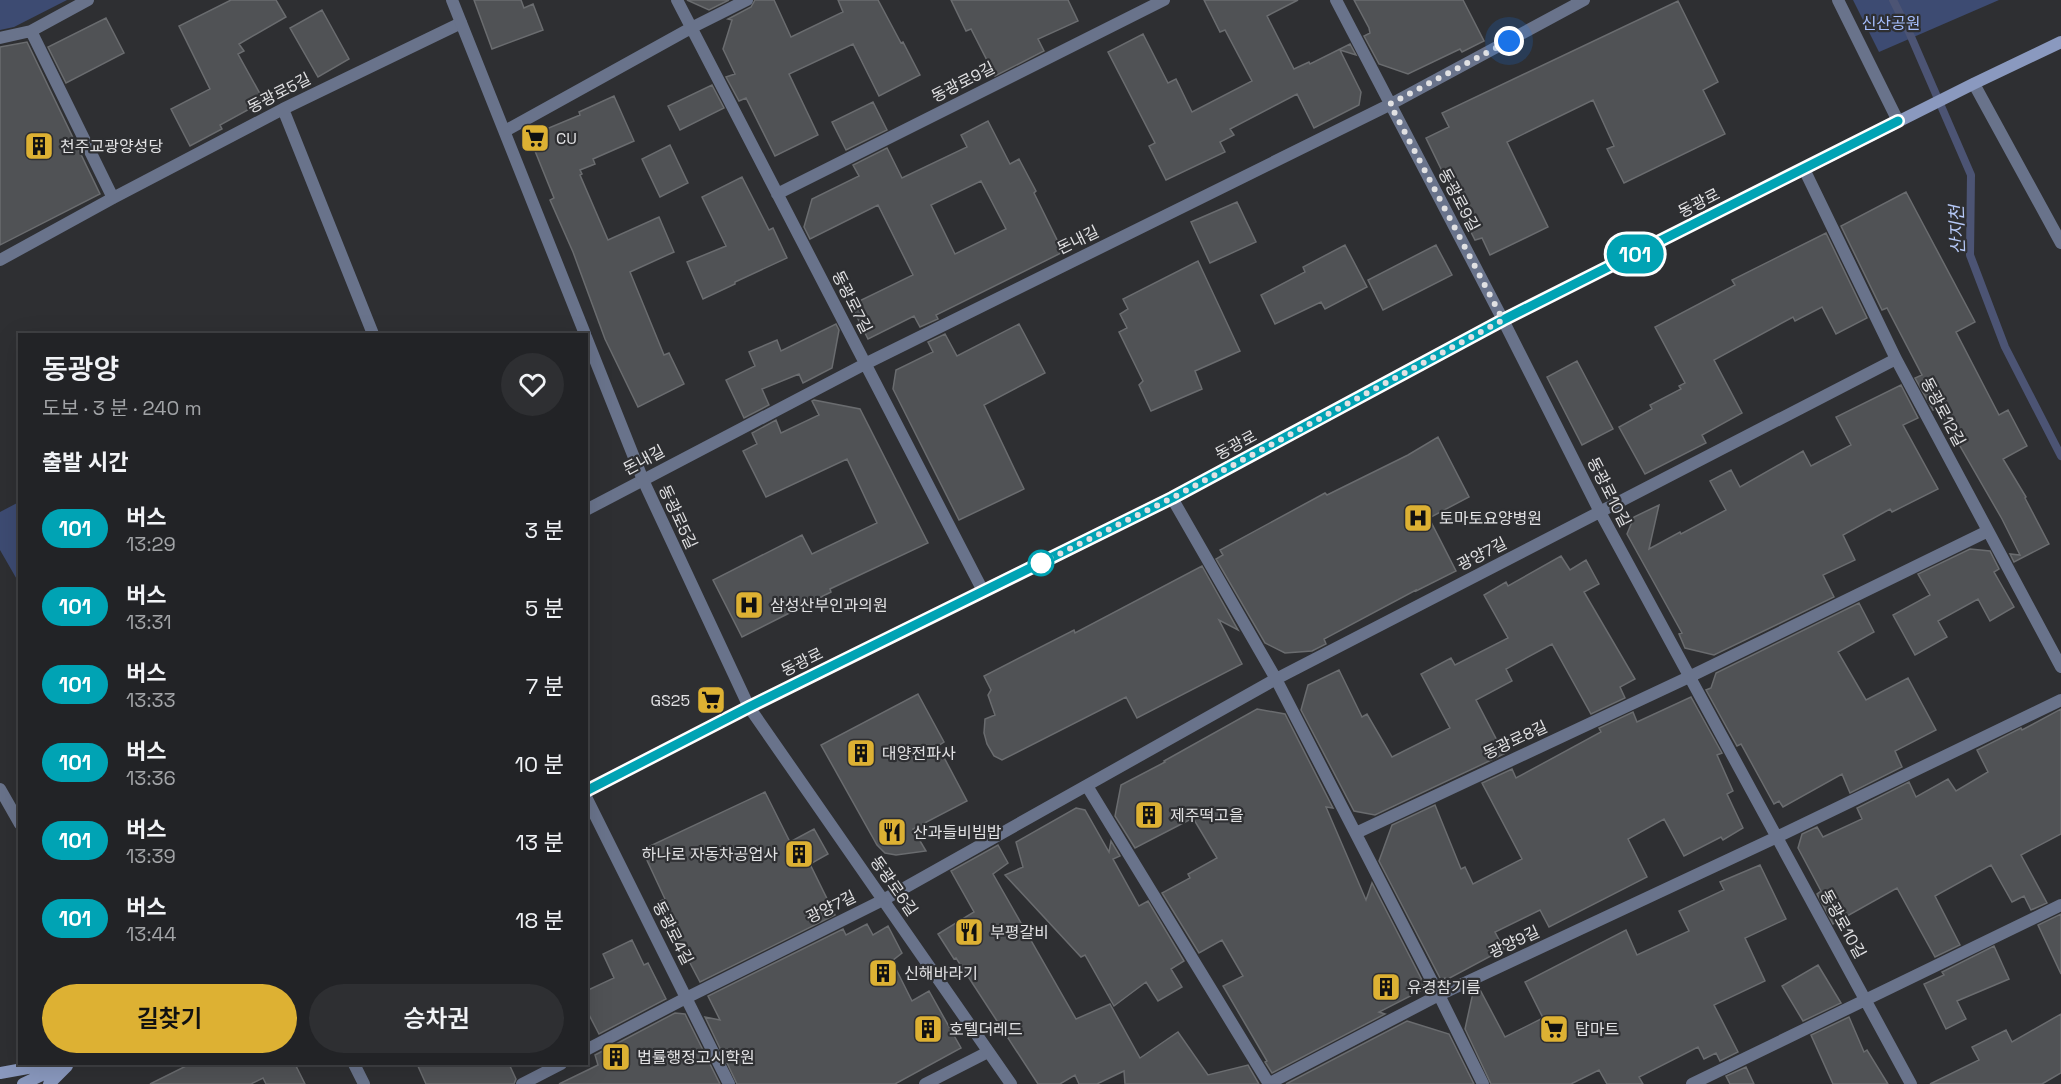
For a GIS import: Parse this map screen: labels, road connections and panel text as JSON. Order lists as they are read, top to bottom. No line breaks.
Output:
{"streets":{"main road":["동광로"],"street":["동광로9길","동광로5길","돈내길","동광로7길","동광로12길","동광로10길","광양7길","동광로8길","동광로6길","동광로4길","광양9길"]},"crossings":[["동광로9길","동광로"],["동광로9길","돈내길"],["동광로9길","동광로7길"],["동광로9길","동광로10길"],["동광로5길","동광로"],["동광로5길","돈내길"],["동광로5길","동광로6길"],["동광로","동광로7길"],["동광로","동광로12길"],["동광로","동광로10길"],["동광로","동광로6길"],["돈내길","동광로7길"],["동광로12길","광양7길"],["동광로10길","광양7길"],["동광로10길","동광로8길"],["동광로10길","광양9길"],["광양7길","동광로6길"],["광양7길","동광로4길"]],"water":["산지천"],"parks":["신산공원"],"places":{"supermarket":["CU","GS25","탑마트"],"building":["천주교광양성당","대양전파사","제주떡고을","하나로 자동차공업사","신해바라기","유경참기름","호텔더레드","법률행정고시학원"],"hospital":["토마토요양병원","삼성산부인과의원"],"restaurant":["산과들비빔밥","부평갈비"]},"lines":["bus line 101"],"page":{"on_map":"101","heading":[["동광양","도보 · 3 분 · 240 m"],"출발 시간"],"list":[{"mark":"101","name":"버스","note":"13:29","value":"3 분"},{"mark":"101","name":"버스","note":"13:31","value":"5 분"},{"mark":"101","name":"버스","note":"13:33","value":"7 분"},{"mark":"101","name":"버스","note":"13:36","value":"10 분"},{"mark":"101","name":"버스","note":"13:39","value":"13 분"},{"mark":"101","name":"버스","note":"13:44","value":"18 분"}],"buttons":["길찾기","승차권"]}}
